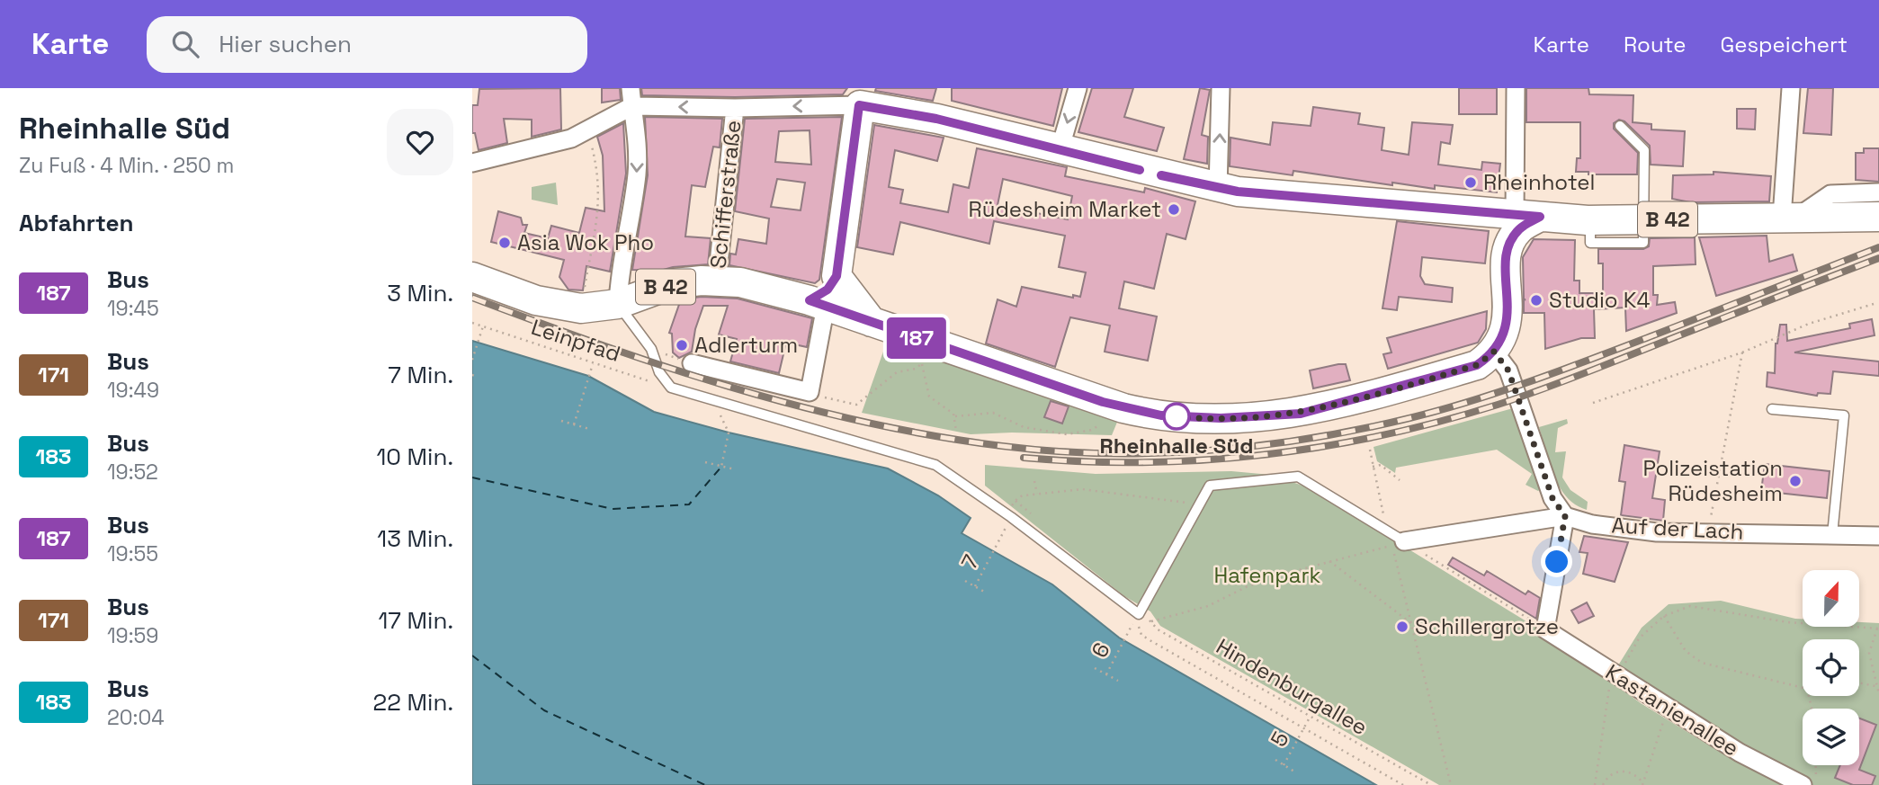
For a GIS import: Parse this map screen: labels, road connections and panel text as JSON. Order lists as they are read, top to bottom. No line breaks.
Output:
{"streets":{"main road":["B 42"],"street":["Schifferstraße","Auf der Lach","Kastanienallee"],"path":["Leinpfad","7","6","Hindenburgallee","5"]},"crossings":[["Schifferstraße","B 42"],["6","Hindenburgallee"],["Hindenburgallee","5"]],"parks":["Hafenpark"],"places":["Rheinhotel","Rüdesheim Market","Asia Wok Pho","Studio K4","Adlerturm","Rheinhalle Süd","Polizeistation Rüdesheim","Schillergrotze"],"lines":["bus line 187"],"north":"top","page":{"header":"Karte","search":"Hier suchen","nav":["Karte","Route","Gespeichert"],"heading":[["Rheinhalle Süd","Zu Fuß · 4 Min. · 250 m"],"Abfahrten"],"on_map":"187","list":[{"mark":"187","name":"Bus","note":"19:45","value":"3 Min."},{"mark":"171","name":"Bus","note":"19:49","value":"7 Min."},{"mark":"183","name":"Bus","note":"19:52","value":"10 Min."},{"mark":"187","name":"Bus","note":"19:55","value":"13 Min."},{"mark":"171","name":"Bus","note":"19:59","value":"17 Min."},{"mark":"183","name":"Bus","note":"20:04","value":"22 Min."}]}}
